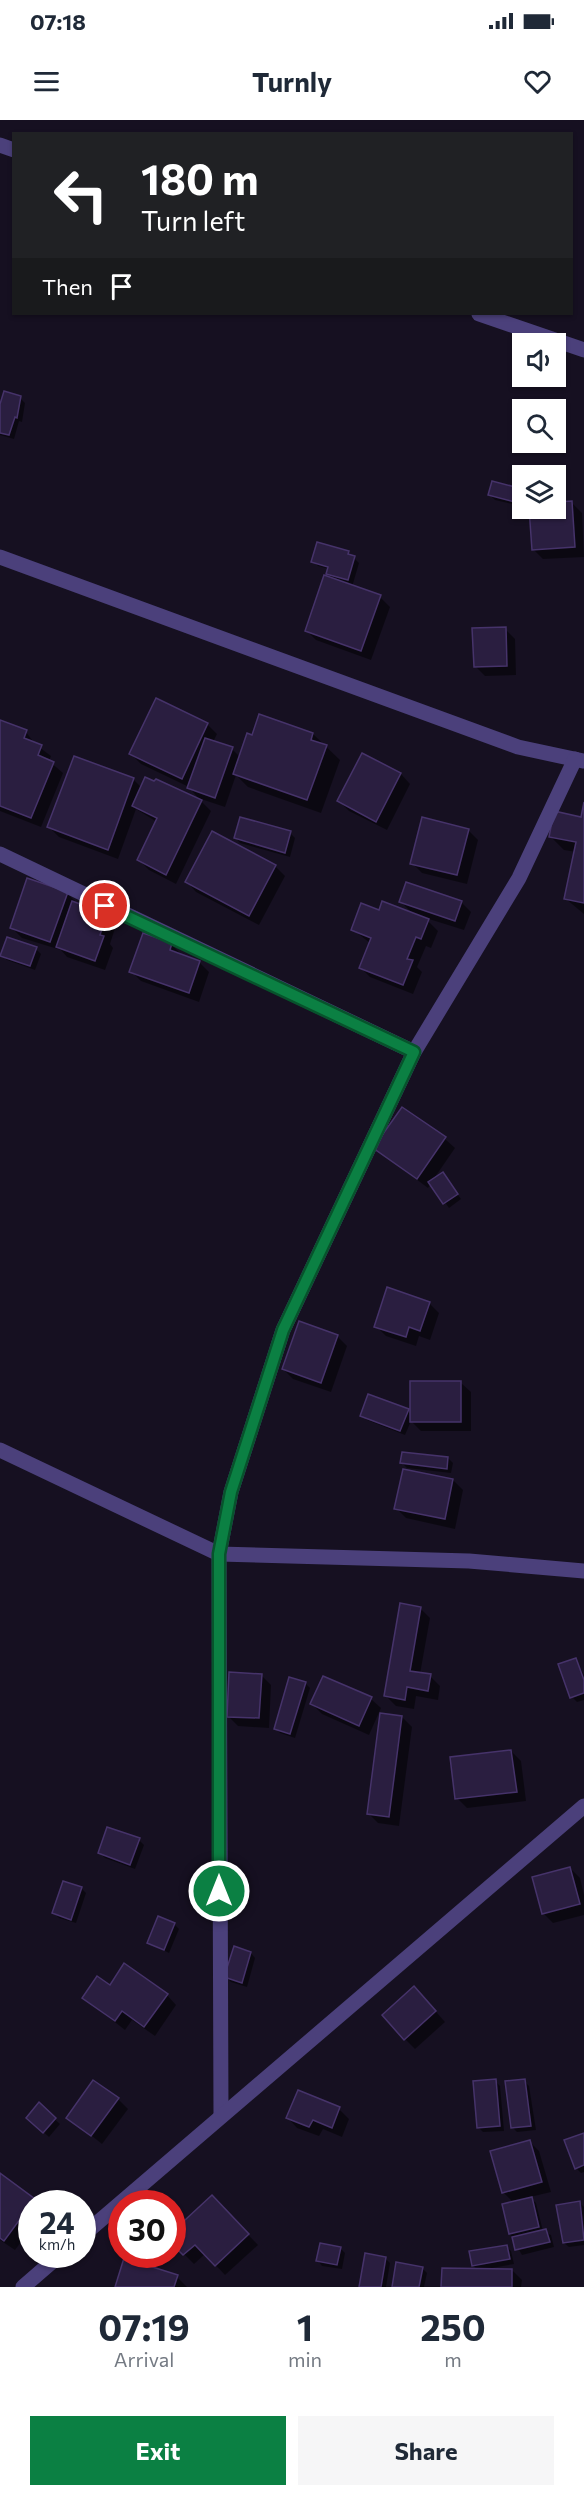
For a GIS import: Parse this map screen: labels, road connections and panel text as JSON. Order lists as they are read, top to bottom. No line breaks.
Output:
{"page":{"status":"07:18","header":"Turnly","turn":["180 m","Turn left"],"then":"Then","speed":"24 km/h","limit":"30","eta":["07:19","Arrival","1","min","250","m"],"buttons":["Exit","Share"]}}
